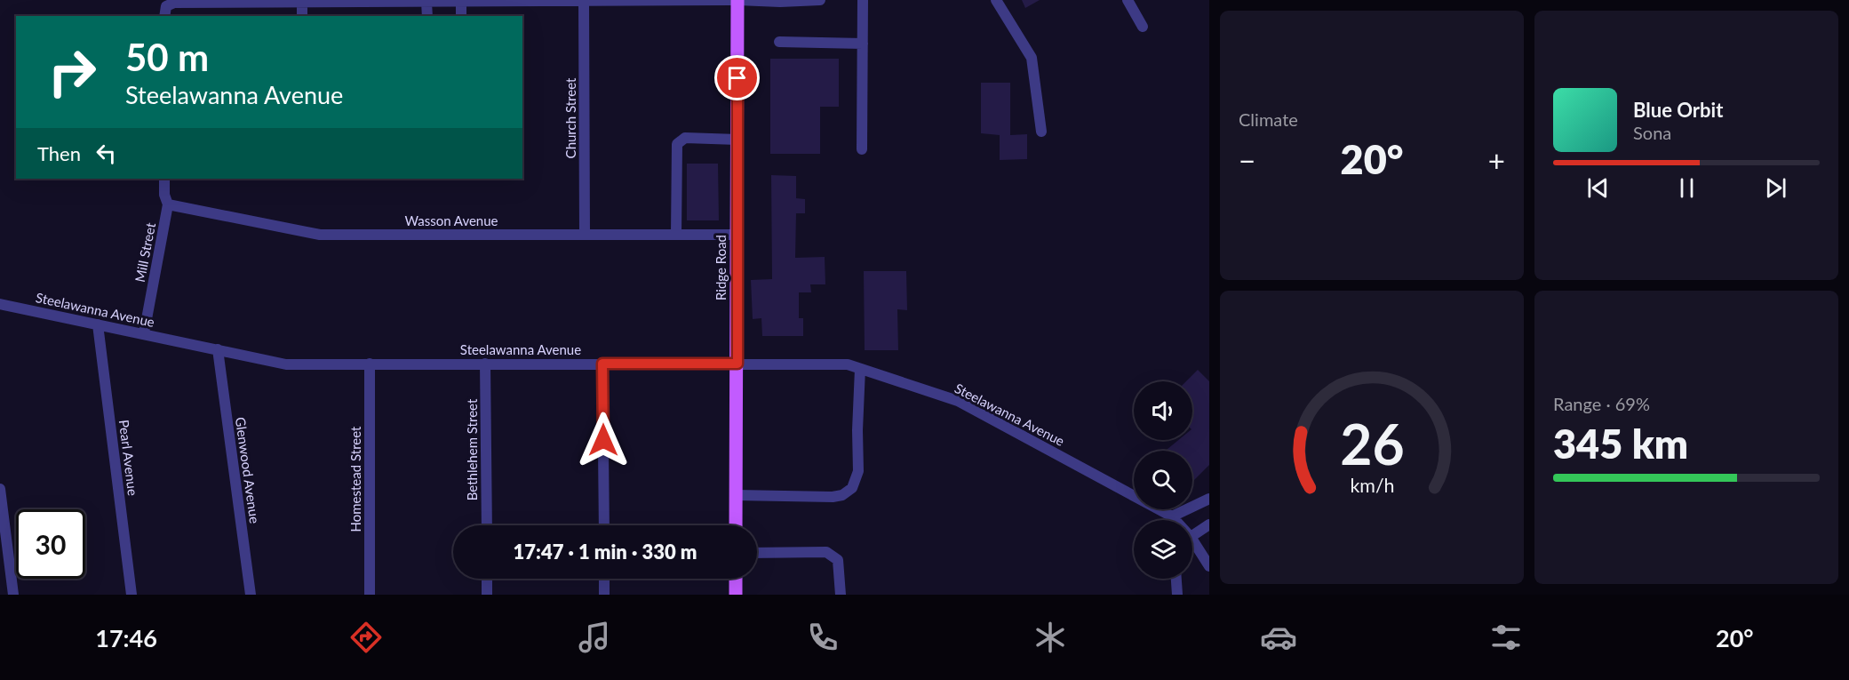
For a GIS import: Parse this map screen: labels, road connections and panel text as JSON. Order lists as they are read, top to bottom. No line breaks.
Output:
{"streets":{"main road":["Ridge Road"],"street":["Church Street","Wasson Avenue","Mill Street","Steelawanna Avenue","Bethlehem Street","Pearl Avenue","Glenwood Avenue","Homestead Street"]},"crossings":[["Church Street","Wasson Avenue"],["Wasson Avenue","Mill Street"],["Wasson Avenue","Ridge Road"],["Mill Street","Steelawanna Avenue"],["Ridge Road","Steelawanna Avenue"],["Steelawanna Avenue","Bethlehem Street"],["Steelawanna Avenue","Pearl Avenue"],["Steelawanna Avenue","Glenwood Avenue"],["Steelawanna Avenue","Homestead Street"]],"page":{"tile":["Climate",["Range · 69%","345 km"]],"turn":["50 m","Steelawanna Avenue"],"song":["Blue Orbit","Sona"],"then":"Then","heat":["−","20°","+"],"limit":"30","trip":"17:47 · 1 min · 330 m","tabs":["17:46","20°"],"gauge":["26","km/h"]}}
